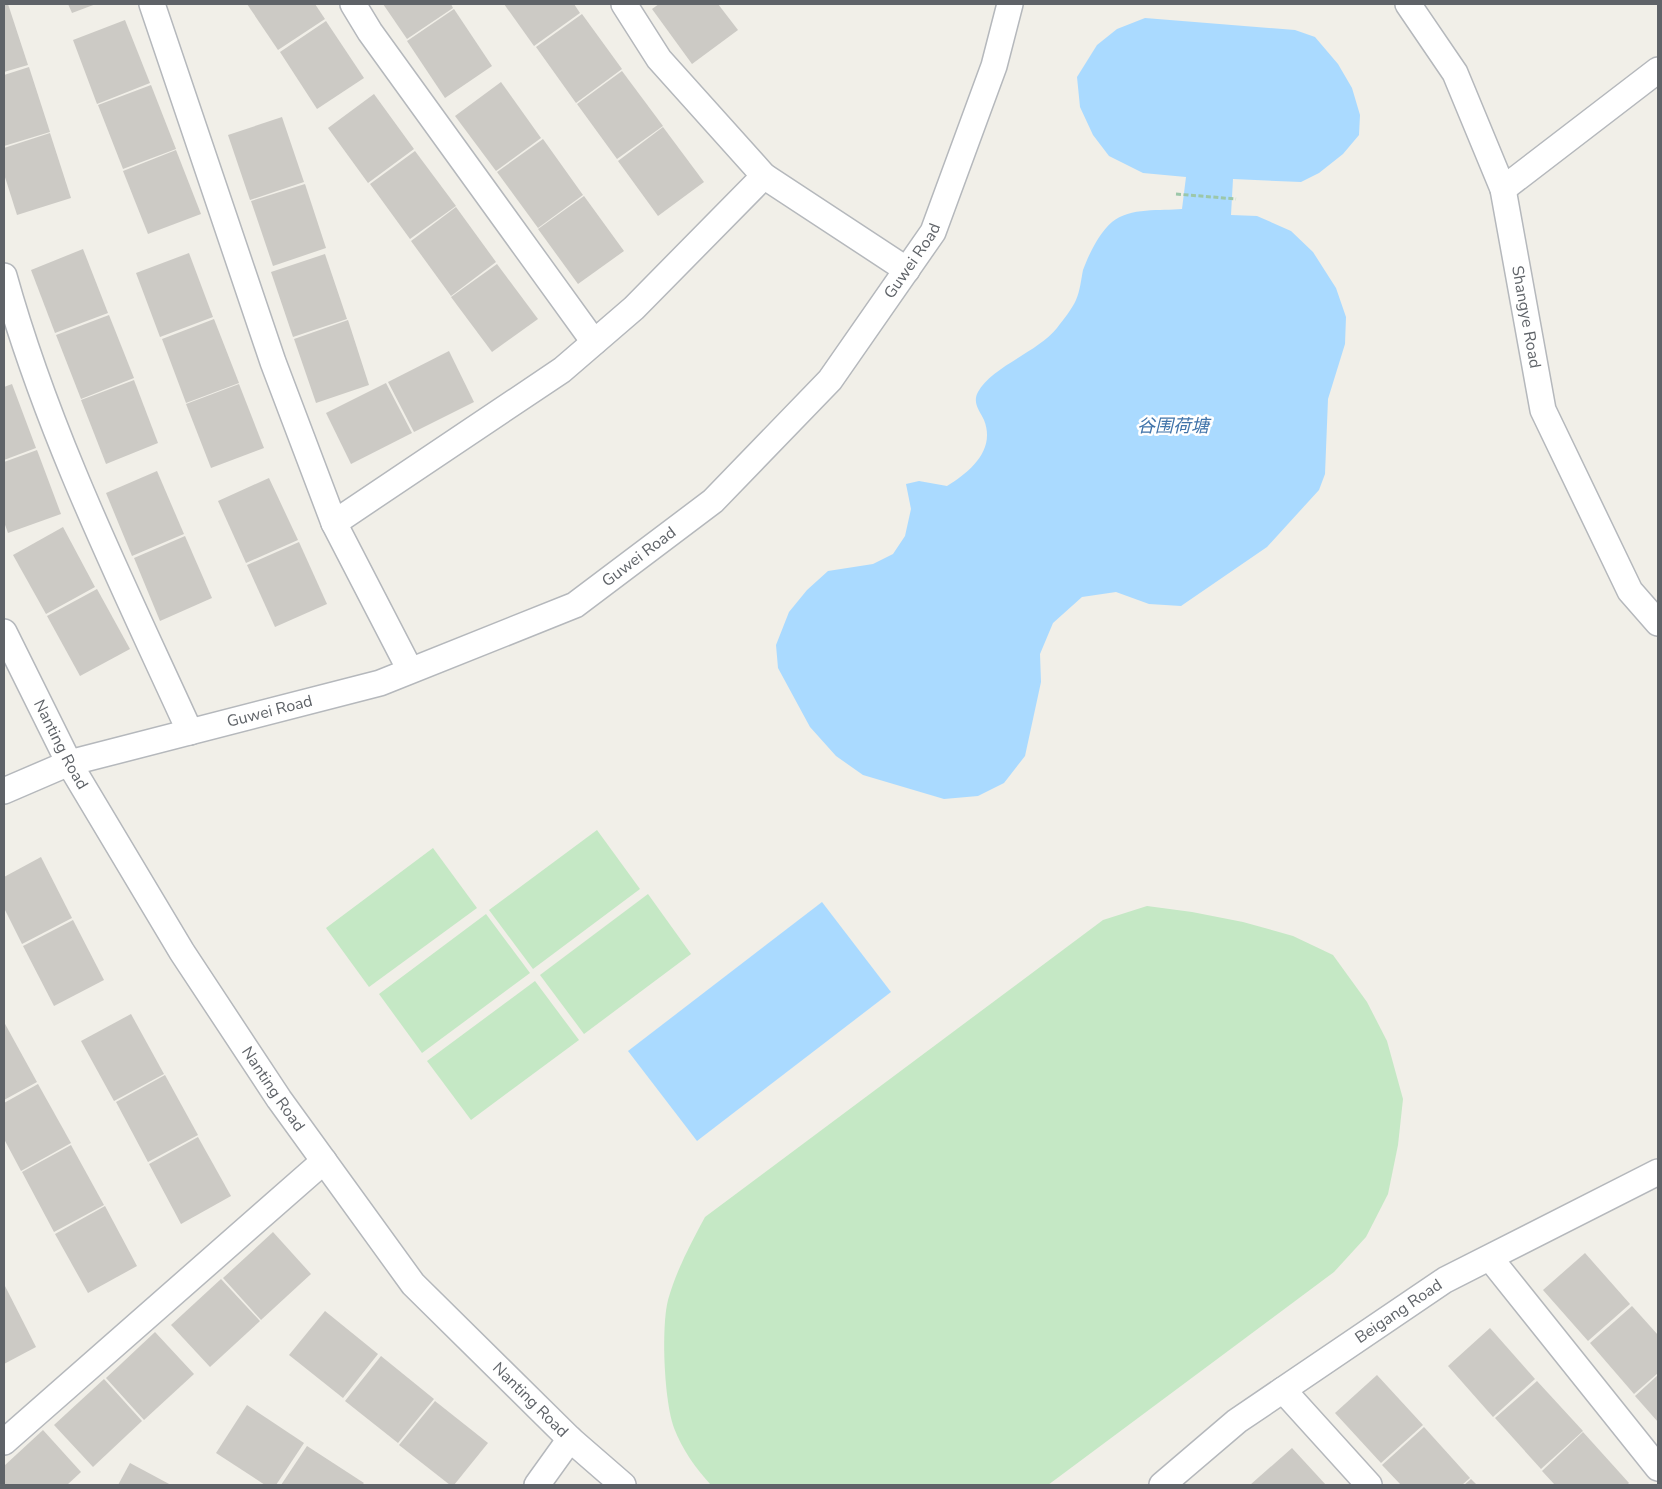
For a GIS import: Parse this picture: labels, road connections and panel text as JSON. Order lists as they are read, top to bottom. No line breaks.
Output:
{"streets":{"street":["Guwei Road","Shangye Road","Nanting Road","Beigang Road"]},"crossings":[["Guwei Road","Nanting Road"]],"water":["谷围荷塘"]}
